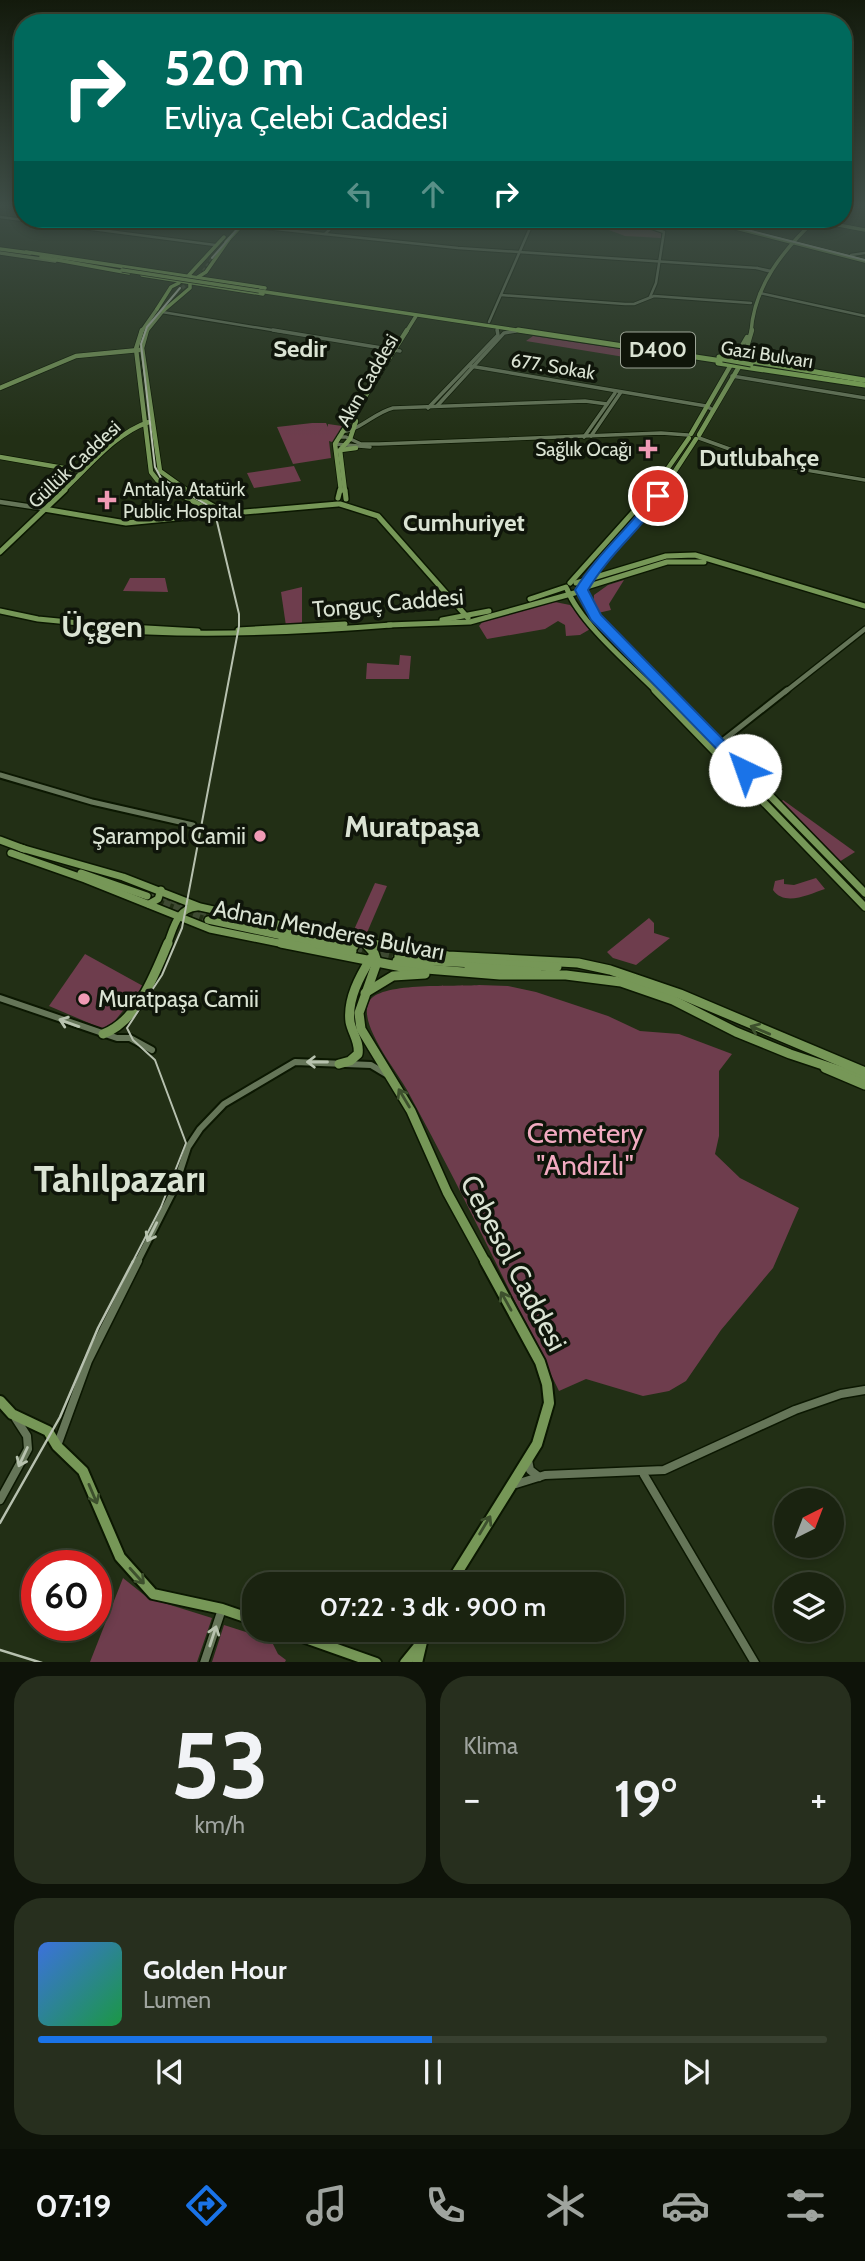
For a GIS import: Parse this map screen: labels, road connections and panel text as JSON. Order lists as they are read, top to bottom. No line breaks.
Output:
{"streets":{"highway":["D400","Gazi Bulvarı"],"main road":["Akın Caddesi","Güllük Caddesi","Tonguç Caddesi","Adnan Menderes Bulvarı","Cebesol Caddesi"],"street":["677. Sokak"]},"crossings":[["D400","Akın Caddesi"],["Adnan Menderes Bulvarı","Cebesol Caddesi"]],"one_way":["Cebesol Caddesi"],"districts":["Sedir","Dutlubahçe","Cumhuriyet","Üçgen","Muratpaşa","Tahılpazarı"],"parks":["Cemetery \"Andızlı\""],"places":{"health":["Sağlık Ocağı","Antalya Atatürk Public Hospital"],"other":["Şarampol Camii","Muratpaşa Camii"]},"north":"top right","page":{"turn":["520 m","Evliya Çelebi Caddesi"],"limit":"60","trip":"07:22 · 3 dk · 900 m","tile":[["53","km/h"],"Klima"],"heat":["−","19°","+"],"song":["Golden Hour","Lumen"],"tabs":"07:19"}}
